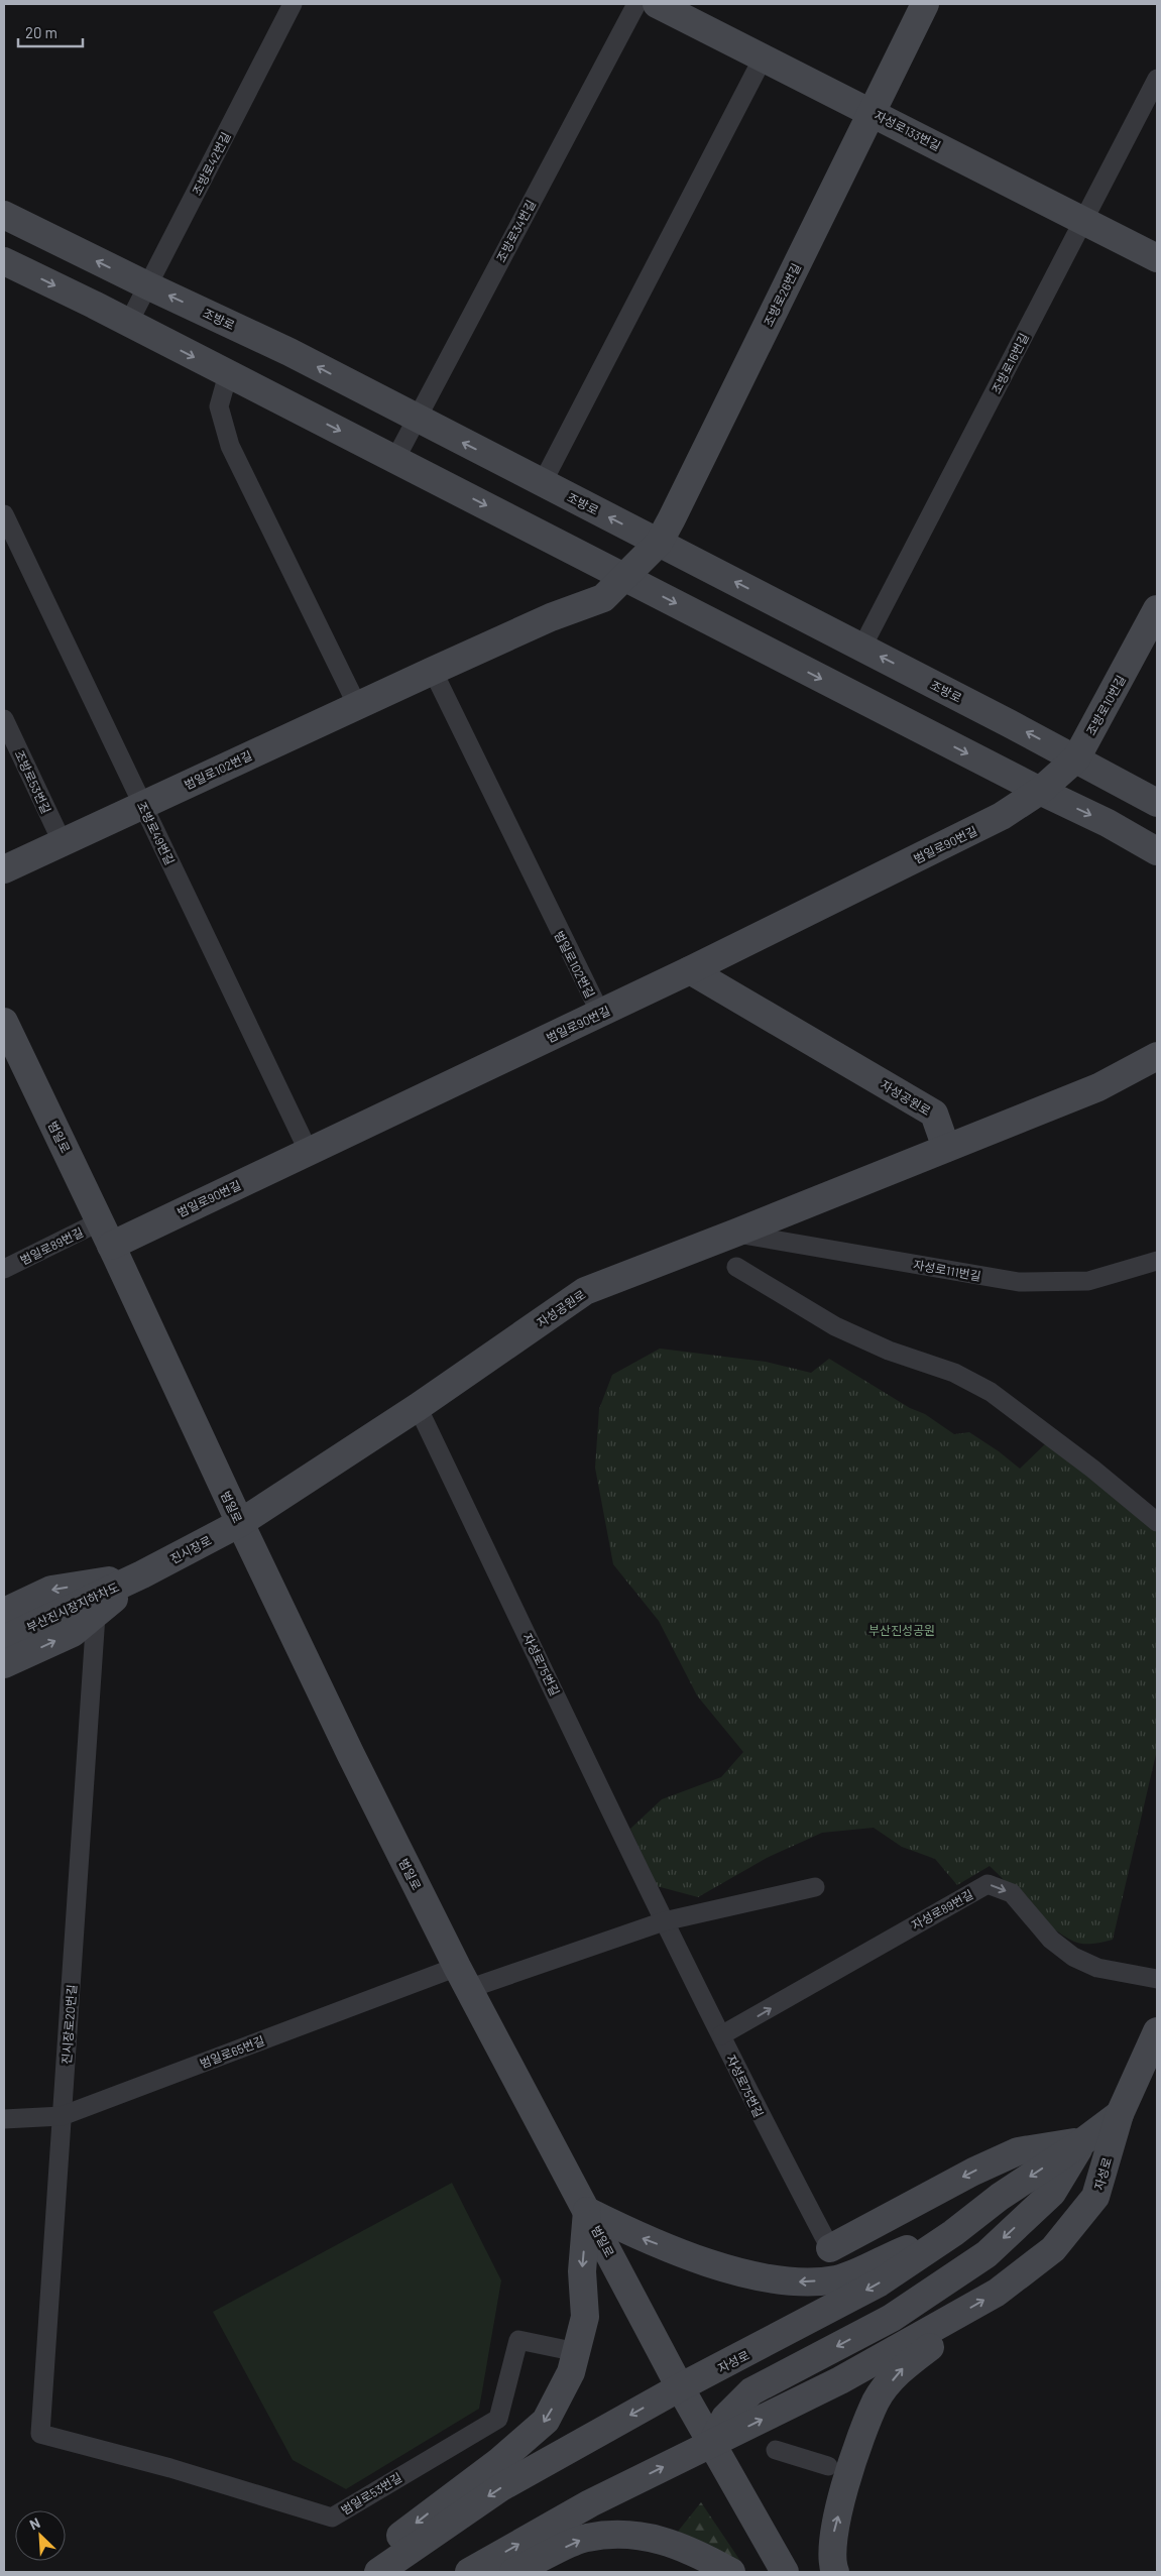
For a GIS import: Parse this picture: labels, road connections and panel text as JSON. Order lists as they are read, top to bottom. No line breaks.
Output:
{"streets":{"main road":["자성로133번길","조방로26번길","조방로","조방로10번길","범일로102번길","범일로90번길","자성공원로","범일로","진시장로","부산진시장지하차도","자성로"],"street":["조방로42번길","조방로34번길","조방로16번길","조방로53번길","조방로49번길","범일로89번길","자성로111번길","자성로75번길","자성로89번길","진시장로20번길","범일로65번길","범일로53번길"]},"crossings":[["자성로133번길","조방로26번길"],["자성로133번길","조방로16번길"],["조방로42번길","조방로"],["조방로34번길","조방로"],["조방로26번길","조방로"],["조방로26번길","범일로102번길"],["조방로","조방로16번길"],["조방로","조방로10번길"],["조방로10번길","범일로90번길"],["범일로102번길","조방로53번길"],["범일로102번길","조방로49번길"],["범일로102번길","범일로90번길"],["조방로49번길","범일로90번길"],["범일로90번길","자성공원로"],["범일로90번길","범일로"],["범일로90번길","범일로89번길"],["자성공원로","범일로"],["자성공원로","자성로111번길"],["자성공원로","진시장로"],["자성공원로","자성로75번길"],["범일로","범일로89번길"],["범일로","진시장로"],["범일로","범일로65번길"],["범일로","자성로"],["진시장로","부산진시장지하차도"],["자성로75번길","자성로89번길"],["진시장로20번길","범일로65번길"],["진시장로20번길","범일로53번길"]],"parks":["부산진성공원"],"scale_bar":"20 m","north":"top left"}
